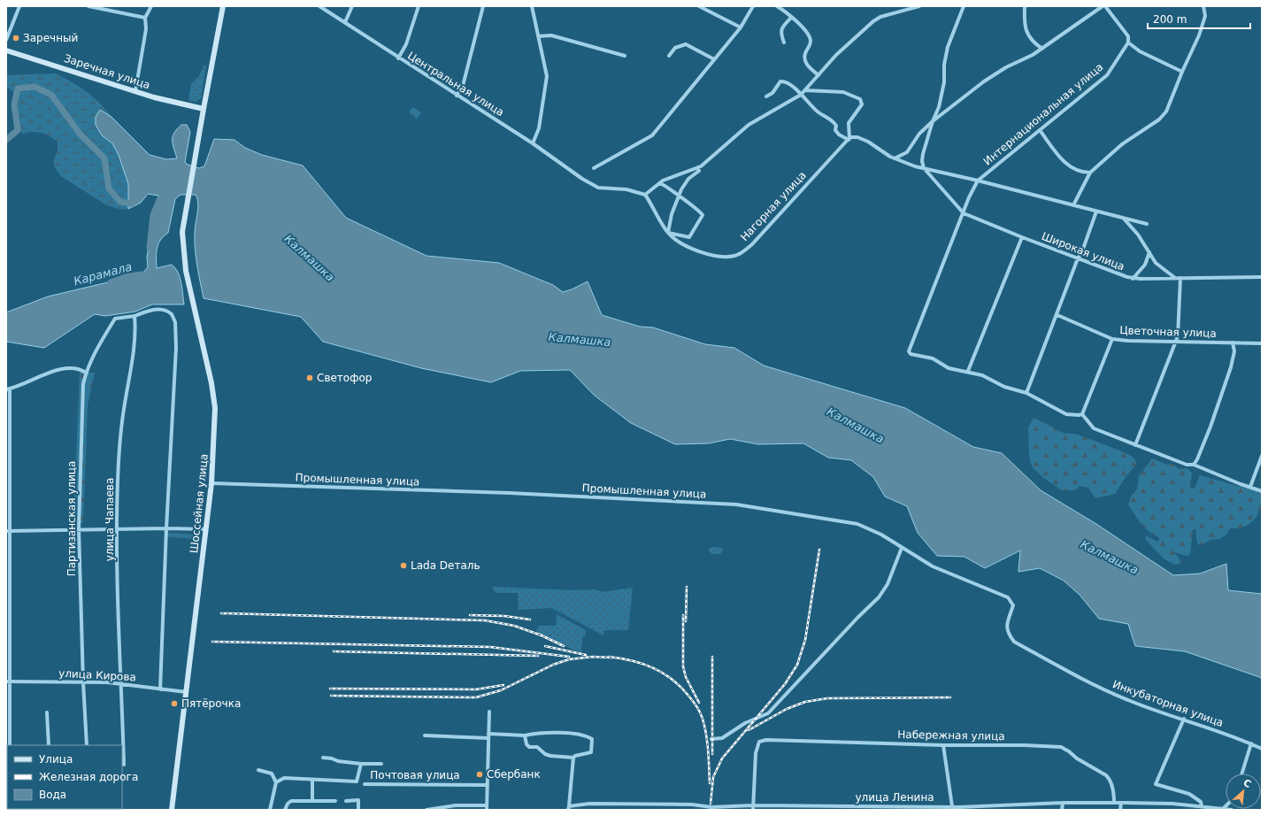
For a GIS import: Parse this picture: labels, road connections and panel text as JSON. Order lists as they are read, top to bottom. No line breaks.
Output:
{"streets":{"main road":["Заречная улица","Шоссейная улица"],"street":["Центральная улица","Интернациональная улица","Нагорная улица","Широкая улица","Цветочная улица","Промышленная улица","Партизанская улица","улица Чапаева","улица Кирова","Инкубаторная улица","Набережная улица","Почтовая улица","улица Ленина"]},"crossings":[["Заречная улица","Шоссейная улица"],["Центральная улица","Нагорная улица"],["Промышленная улица","Шоссейная улица"],["Промышленная улица","Инкубаторная улица"],["Шоссейная улица","улица Кирова"],["Партизанская улица","улица Чапаева"],["Партизанская улица","улица Кирова"],["улица Чапаева","улица Кирова"],["Набережная улица","улица Ленина"]],"water":["Калмашка","Карамала"],"places":["Заречный","Светофор","Lada Dеталь","Пятёрочка","Сбербанк"],"legend":["Улица","Железная дорога","Вода"],"scale_bar":"200 m","north":"top right"}
